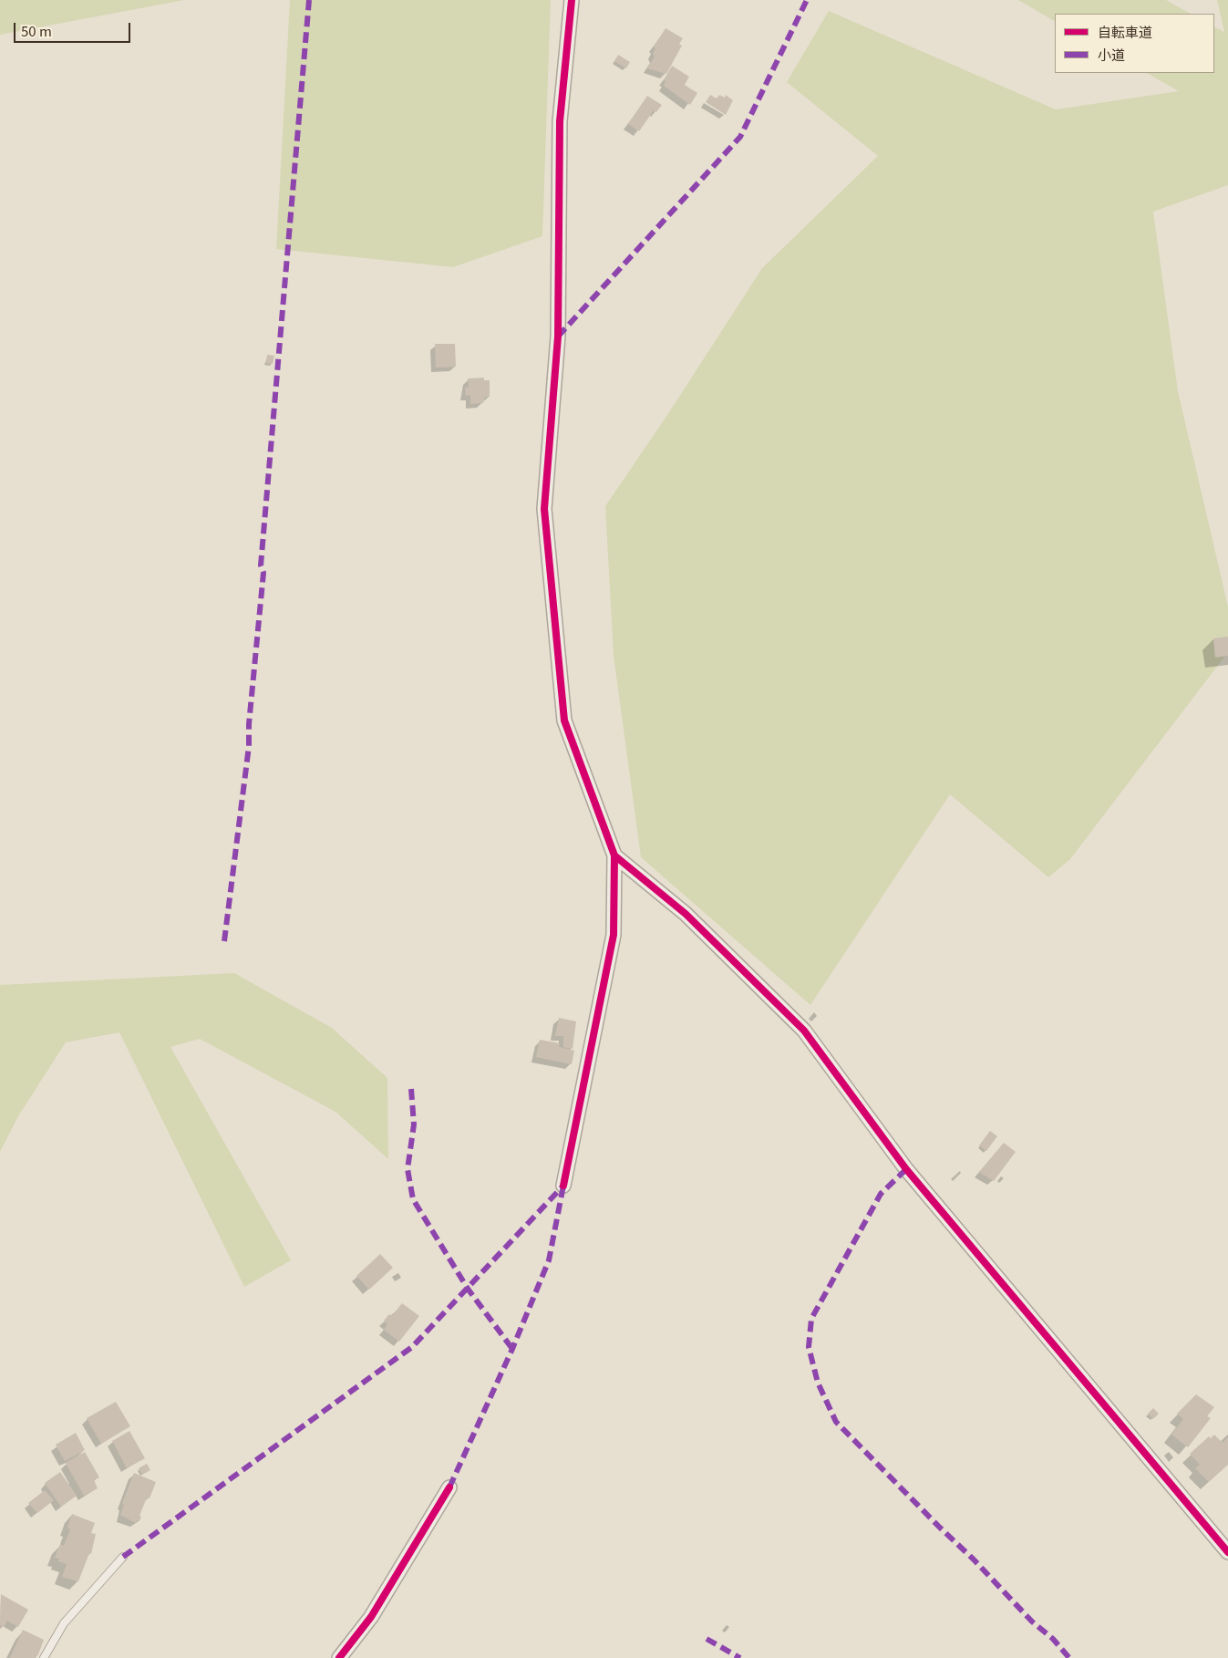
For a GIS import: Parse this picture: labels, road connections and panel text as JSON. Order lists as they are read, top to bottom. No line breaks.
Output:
{"legend":["自転車道","小道"],"scale_bar":"50 m"}
